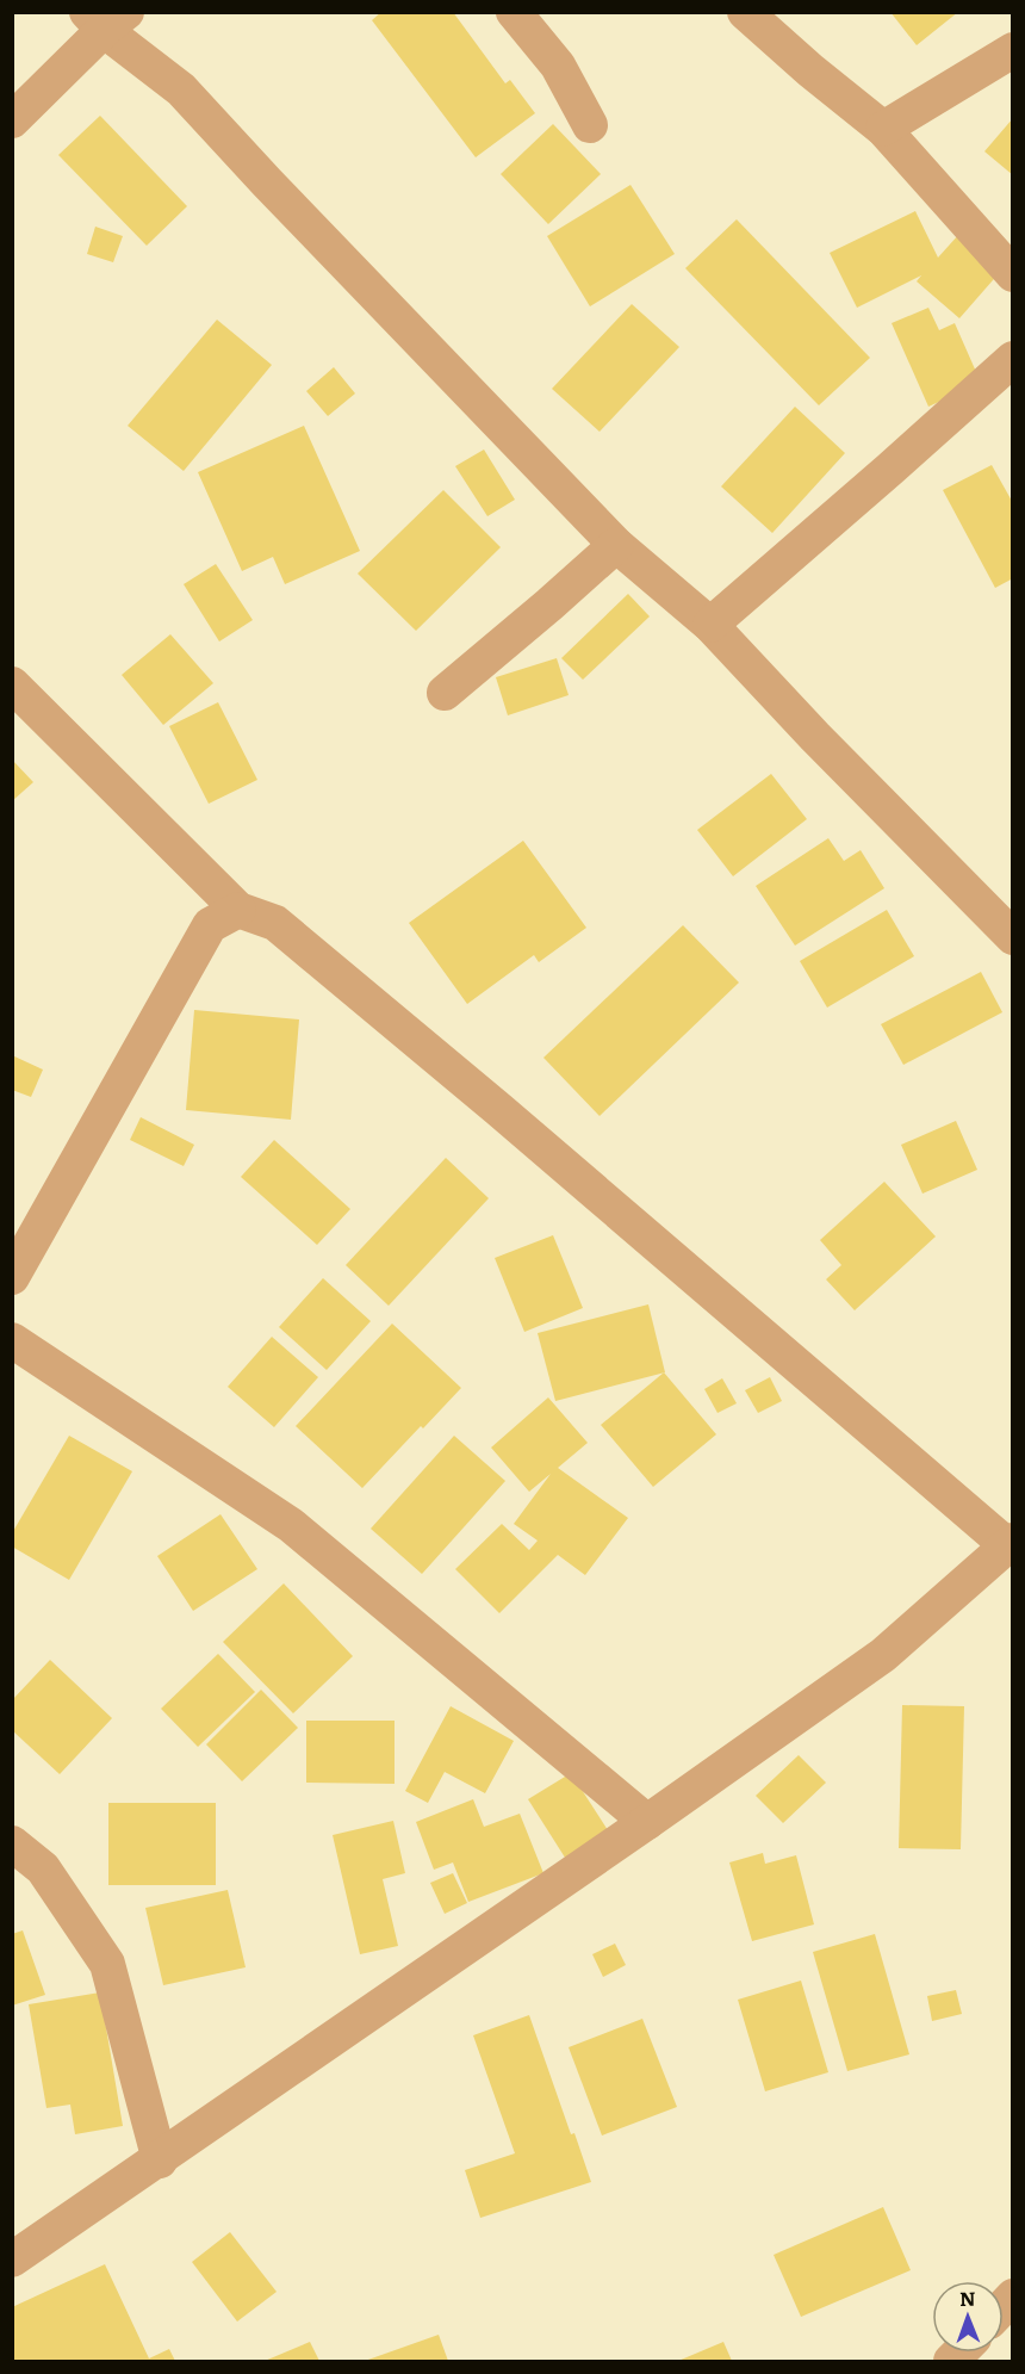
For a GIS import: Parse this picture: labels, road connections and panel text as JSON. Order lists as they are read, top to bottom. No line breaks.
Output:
{"north":"top"}
